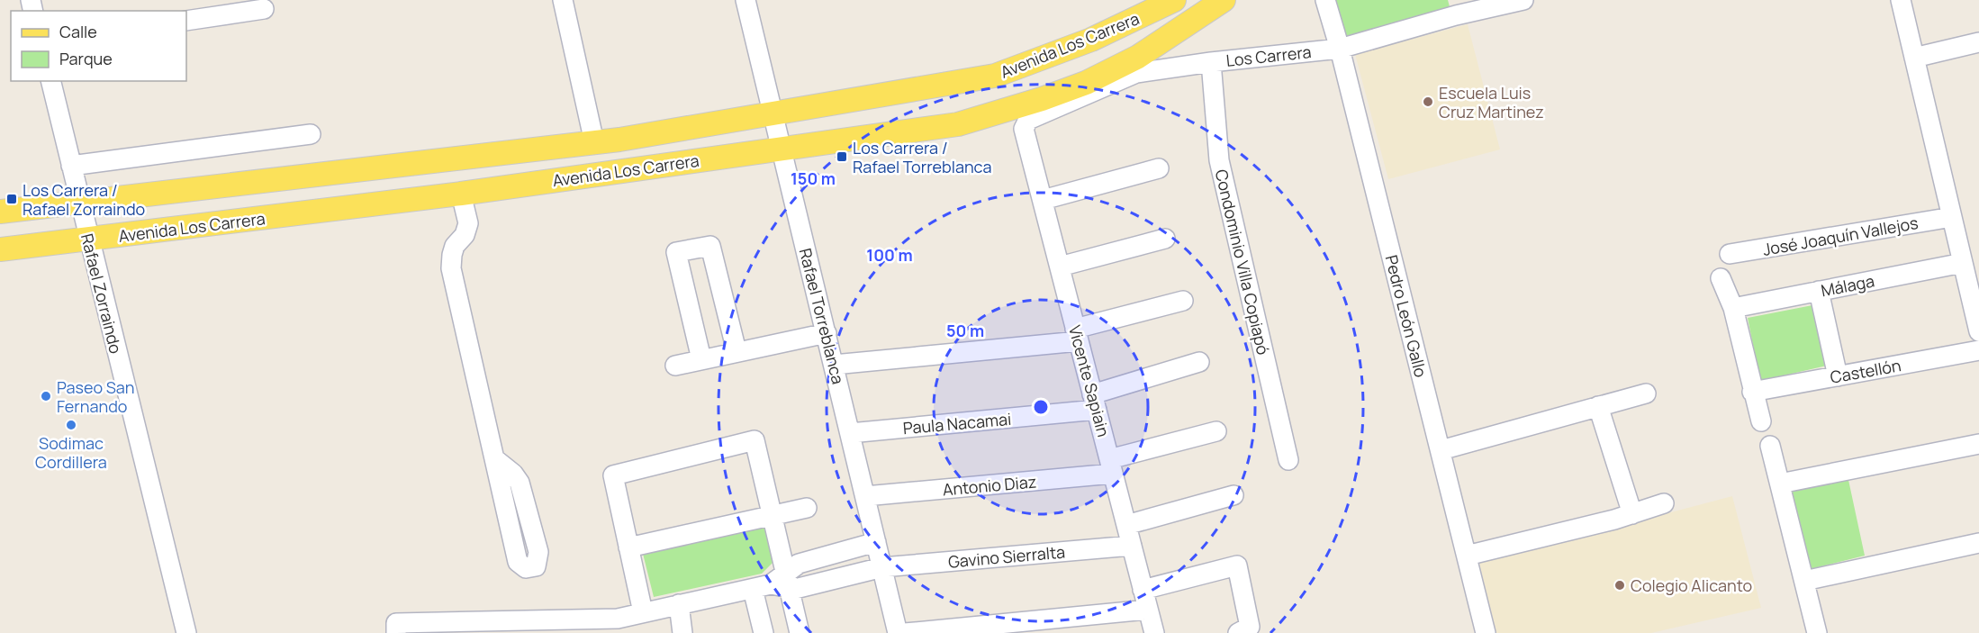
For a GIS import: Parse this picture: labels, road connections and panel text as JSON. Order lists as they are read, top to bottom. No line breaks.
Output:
{"streets":{"main road":["Avenida Los Carrera"],"street":["Los Carrera","José Joaquín Vallejos","Condominio Villa Copiapó","Málaga","Rafael Zorraindo","Rafael Torreblanca","Pedro León Gallo","Castellón","Vicente Sapiain","Paula Nacamai","Antonio Diaz","Gavino Sierralta"]},"crossings":[["Avenida Los Carrera","Rafael Zorraindo"],["Avenida Los Carrera","Rafael Torreblanca"],["Los Carrera","Condominio Villa Copiapó"],["Los Carrera","Pedro León Gallo"],["Los Carrera","Vicente Sapiain"],["Rafael Torreblanca","Paula Nacamai"],["Rafael Torreblanca","Antonio Diaz"],["Rafael Torreblanca","Gavino Sierralta"],["Vicente Sapiain","Paula Nacamai"],["Vicente Sapiain","Antonio Diaz"],["Vicente Sapiain","Gavino Sierralta"]],"places":{"other":["Escuela Luis Cruz Martinez","Paseo San Fernando","Sodimac Cordillera","Colegio Alicanto"],"transit":["Los Carrera / Rafael Torreblanca","Los Carrera / Rafael Zorraindo"]},"legend":["Calle","Parque"],"rings":["150 m","100 m","50 m"]}
